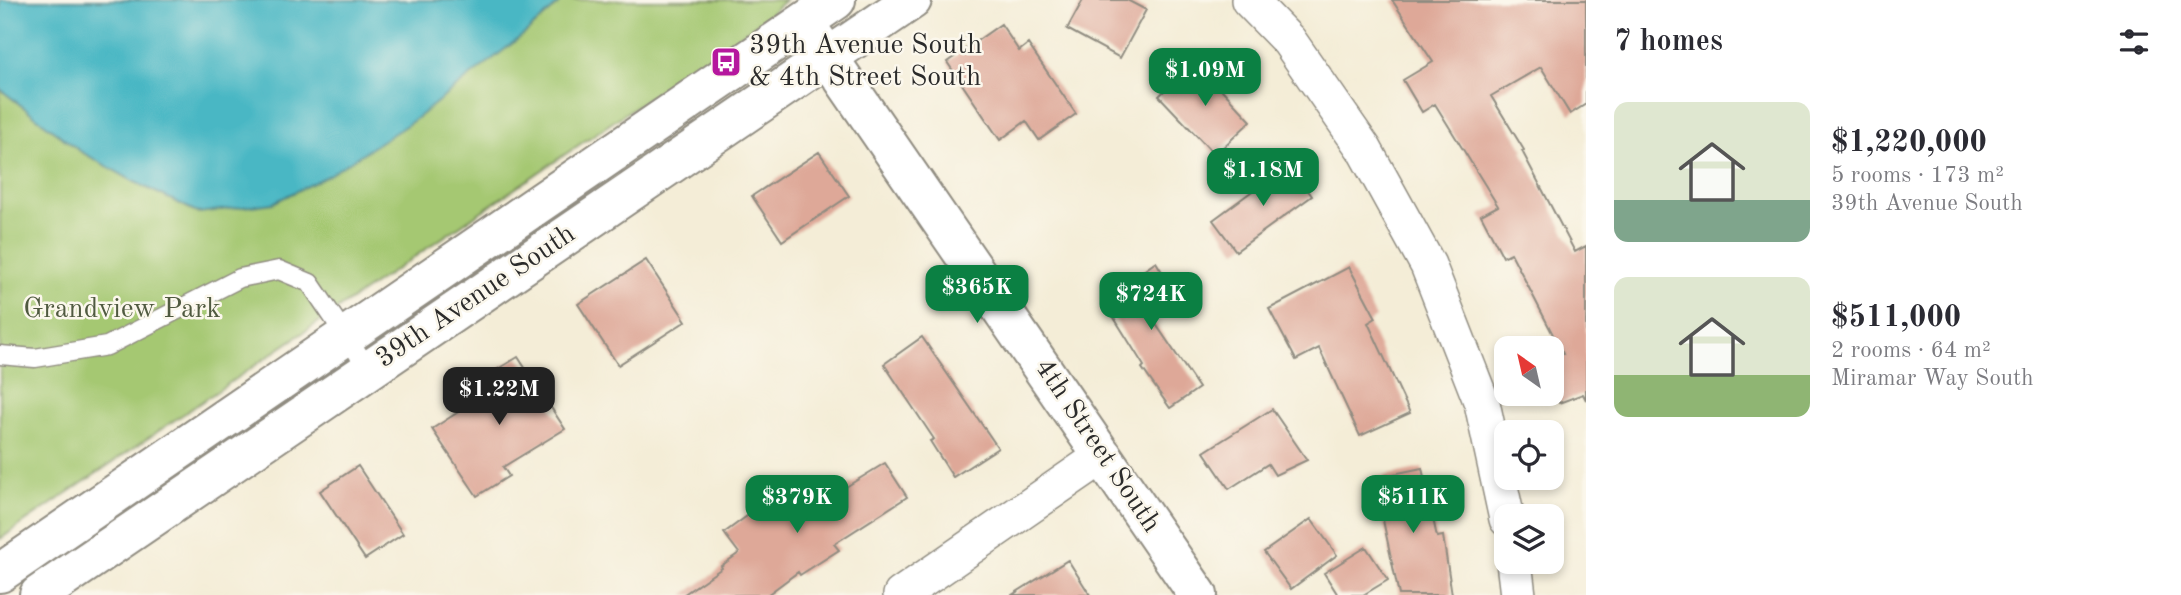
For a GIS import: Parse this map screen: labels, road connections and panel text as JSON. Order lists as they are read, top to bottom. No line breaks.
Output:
{"streets":{"street":["39th Avenue South","4th Street South"]},"crossings":[["39th Avenue South","4th Street South"]],"parks":["Grandview Park"],"places":{"bus stop":["39th Avenue South & 4th Street South"]},"north":"top left","page":{"heading":"7 homes","price":["$1.09M","$1.18M","$365K","$724K","$1.22M","$379K","$511K"],"list":[{"name":"$1,220,000","note":"5 rooms · 173 m² · 39th Avenue South"},{"name":"$511,000","note":"2 rooms · 64 m² · Miramar Way South"}]}}
